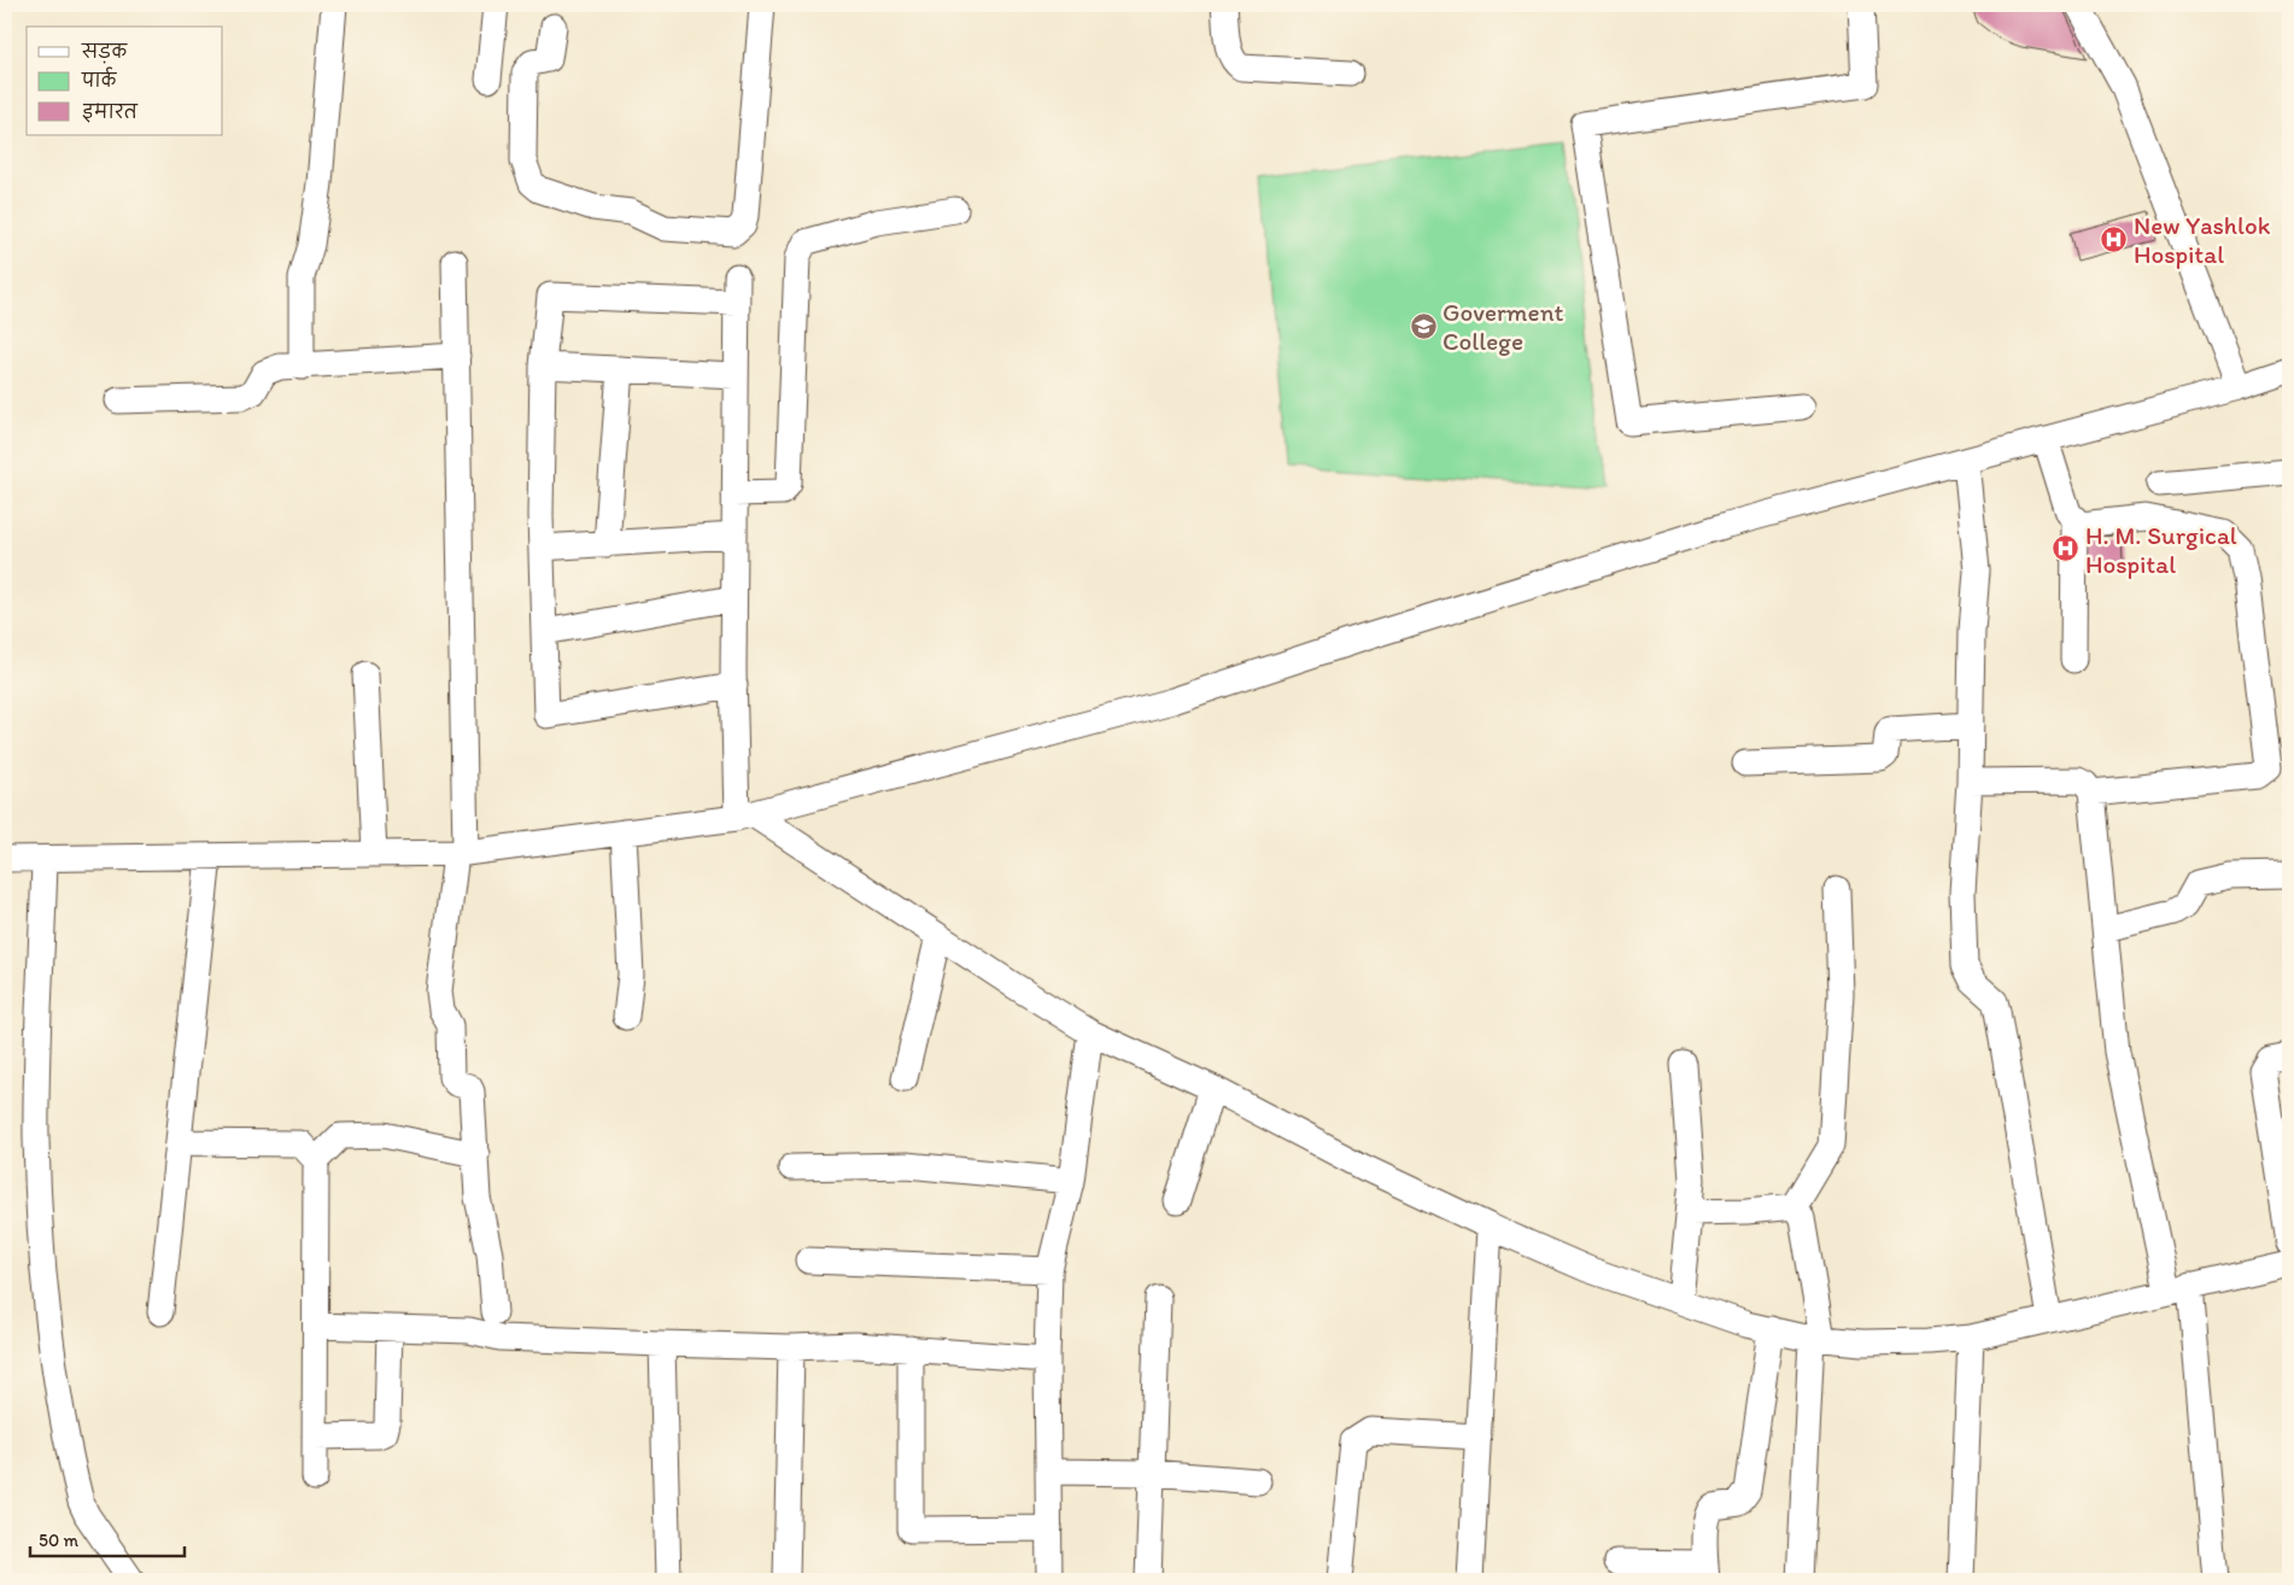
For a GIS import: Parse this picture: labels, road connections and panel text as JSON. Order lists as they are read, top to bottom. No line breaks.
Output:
{"places":{"hospital":["New Yashlok Hospital","H. M. Surgical Hospital"],"school or university":["Goverment College"]},"legend":["सड़क","पार्क","इमारत"],"scale_bar":"50 m"}
